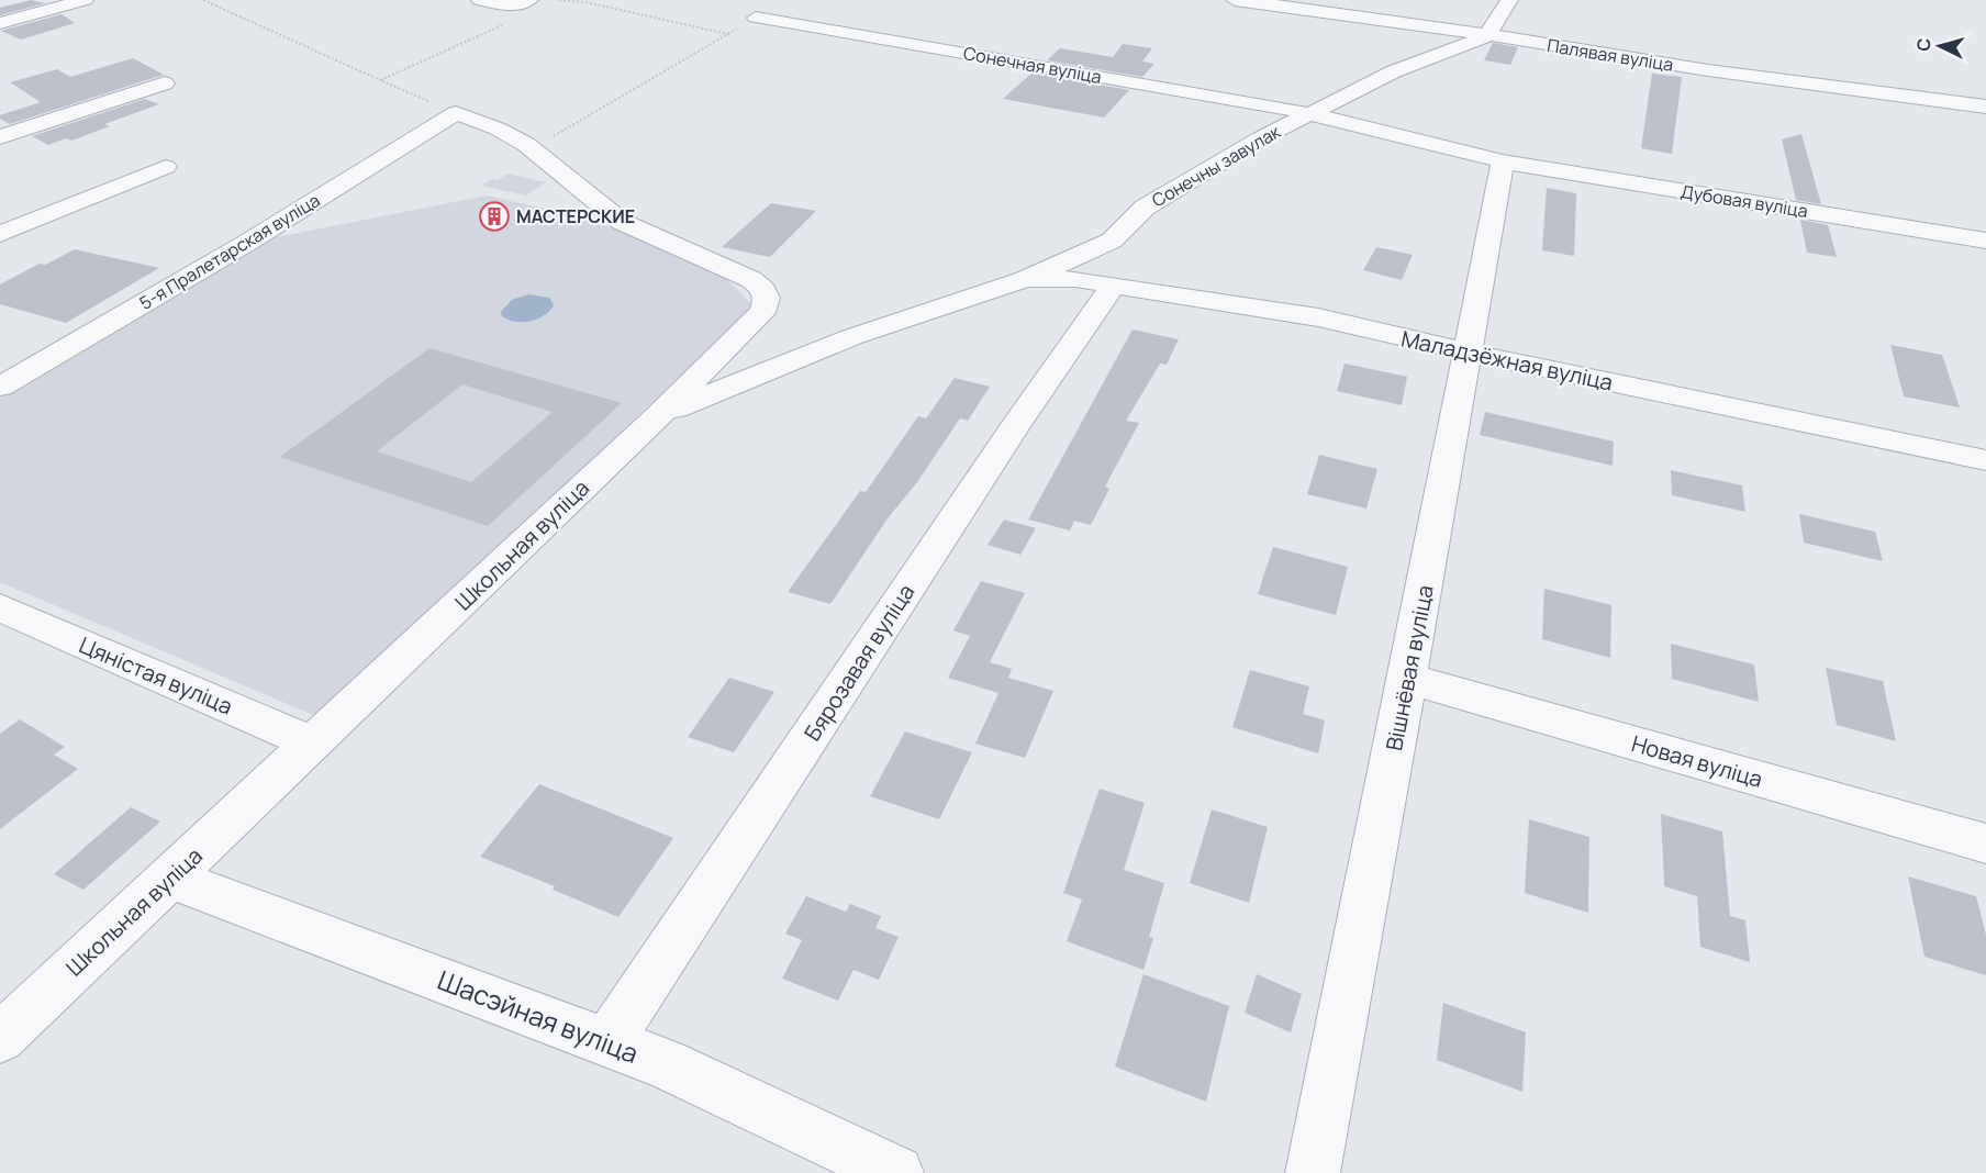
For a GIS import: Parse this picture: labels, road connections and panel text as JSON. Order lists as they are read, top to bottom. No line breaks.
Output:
{"streets":{"street":["Палявая вуліца","Сонечная вуліца","Сонечны завулак","Дубовая вуліца","5-я Пралетарская вуліца","Маладзёжная вуліца","Школьная вуліца","Бярозавая вуліца","Вішнёвая вуліца","Цяністая вуліца","Новая вуліца","Шасэйная вуліца"]},"crossings":[["Палявая вуліца","Сонечны завулак"],["Сонечная вуліца","Сонечны завулак"],["Сонечны завулак","Маладзёжная вуліца"],["Дубовая вуліца","Вішнёвая вуліца"],["5-я Пралетарская вуліца","Школьная вуліца"],["Маладзёжная вуліца","Бярозавая вуліца"],["Маладзёжная вуліца","Вішнёвая вуліца"],["Школьная вуліца","Цяністая вуліца"],["Школьная вуліца","Шасэйная вуліца"],["Бярозавая вуліца","Шасэйная вуліца"],["Вішнёвая вуліца","Новая вуліца"]],"places":{"building":["МАСТЕРСКИЕ"]},"north":"left"}
